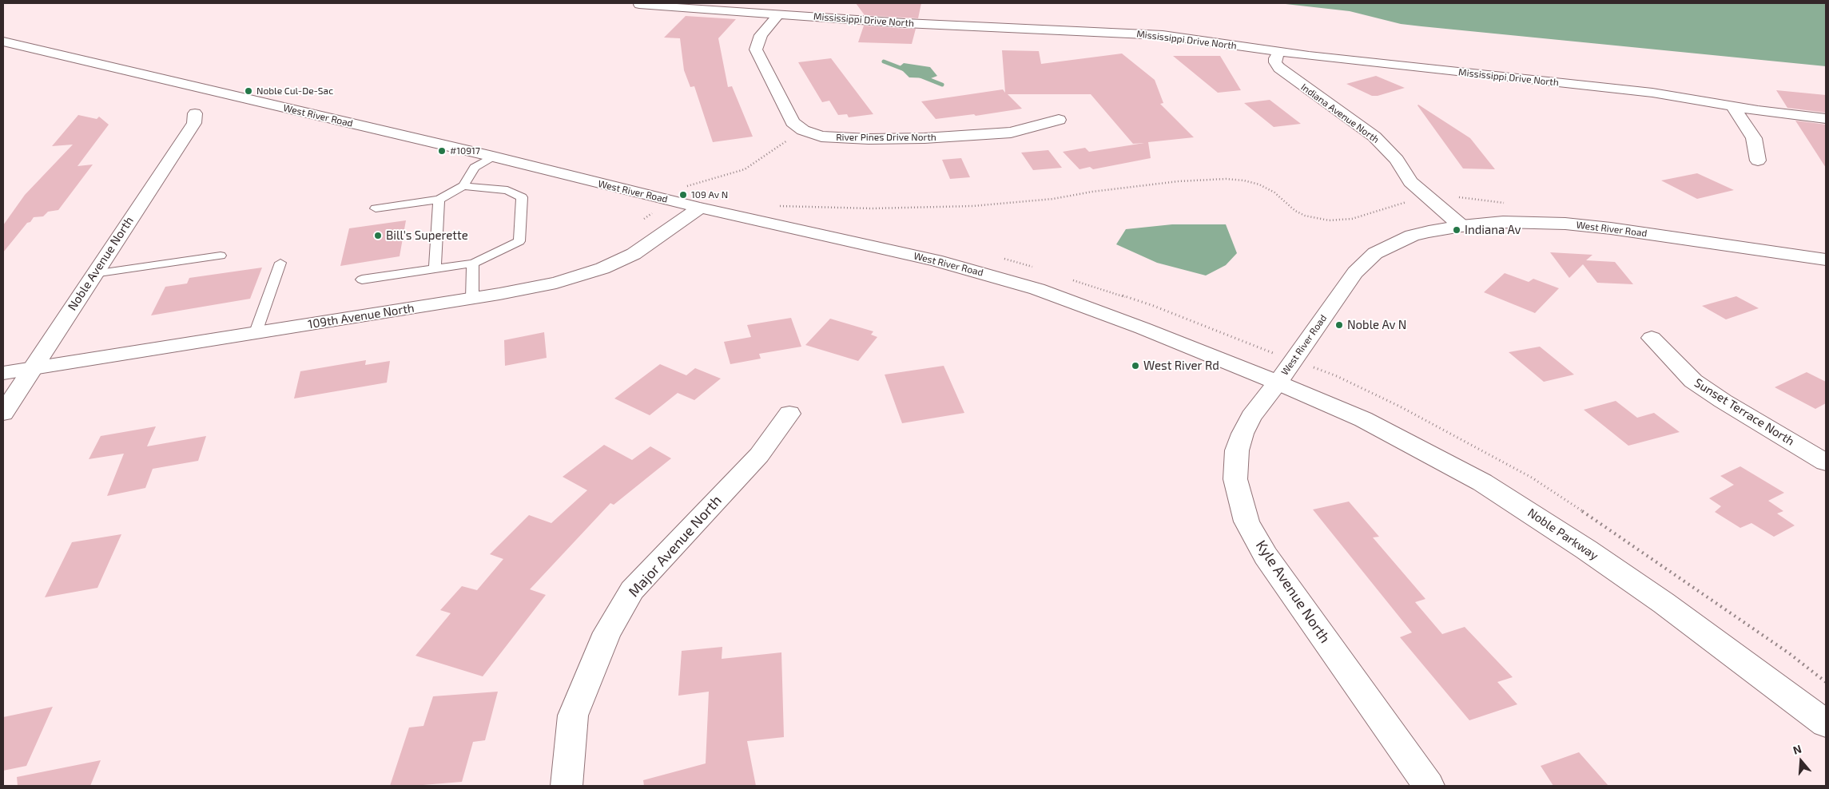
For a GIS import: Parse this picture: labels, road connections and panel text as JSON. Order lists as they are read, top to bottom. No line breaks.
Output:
{"streets":{"street":["Mississippi Drive North","Indiana Avenue North","West River Road","River Pines Drive North","Noble Avenue North","109th Avenue North","Sunset Terrace North","Noble Parkway","Major Avenue North","Kyle Avenue North"]},"crossings":[["Mississippi Drive North","Indiana Avenue North"],["Mississippi Drive North","River Pines Drive North"],["Indiana Avenue North","West River Road"],["West River Road","109th Avenue North"],["West River Road","Noble Parkway"],["West River Road","Kyle Avenue North"],["Noble Avenue North","109th Avenue North"],["Noble Parkway","Kyle Avenue North"]],"places":["Noble Cul-De-Sac","#10917","109 Av N","Indiana Av","Bill's Superette","Noble Av N","West River Rd"],"north":"top"}
